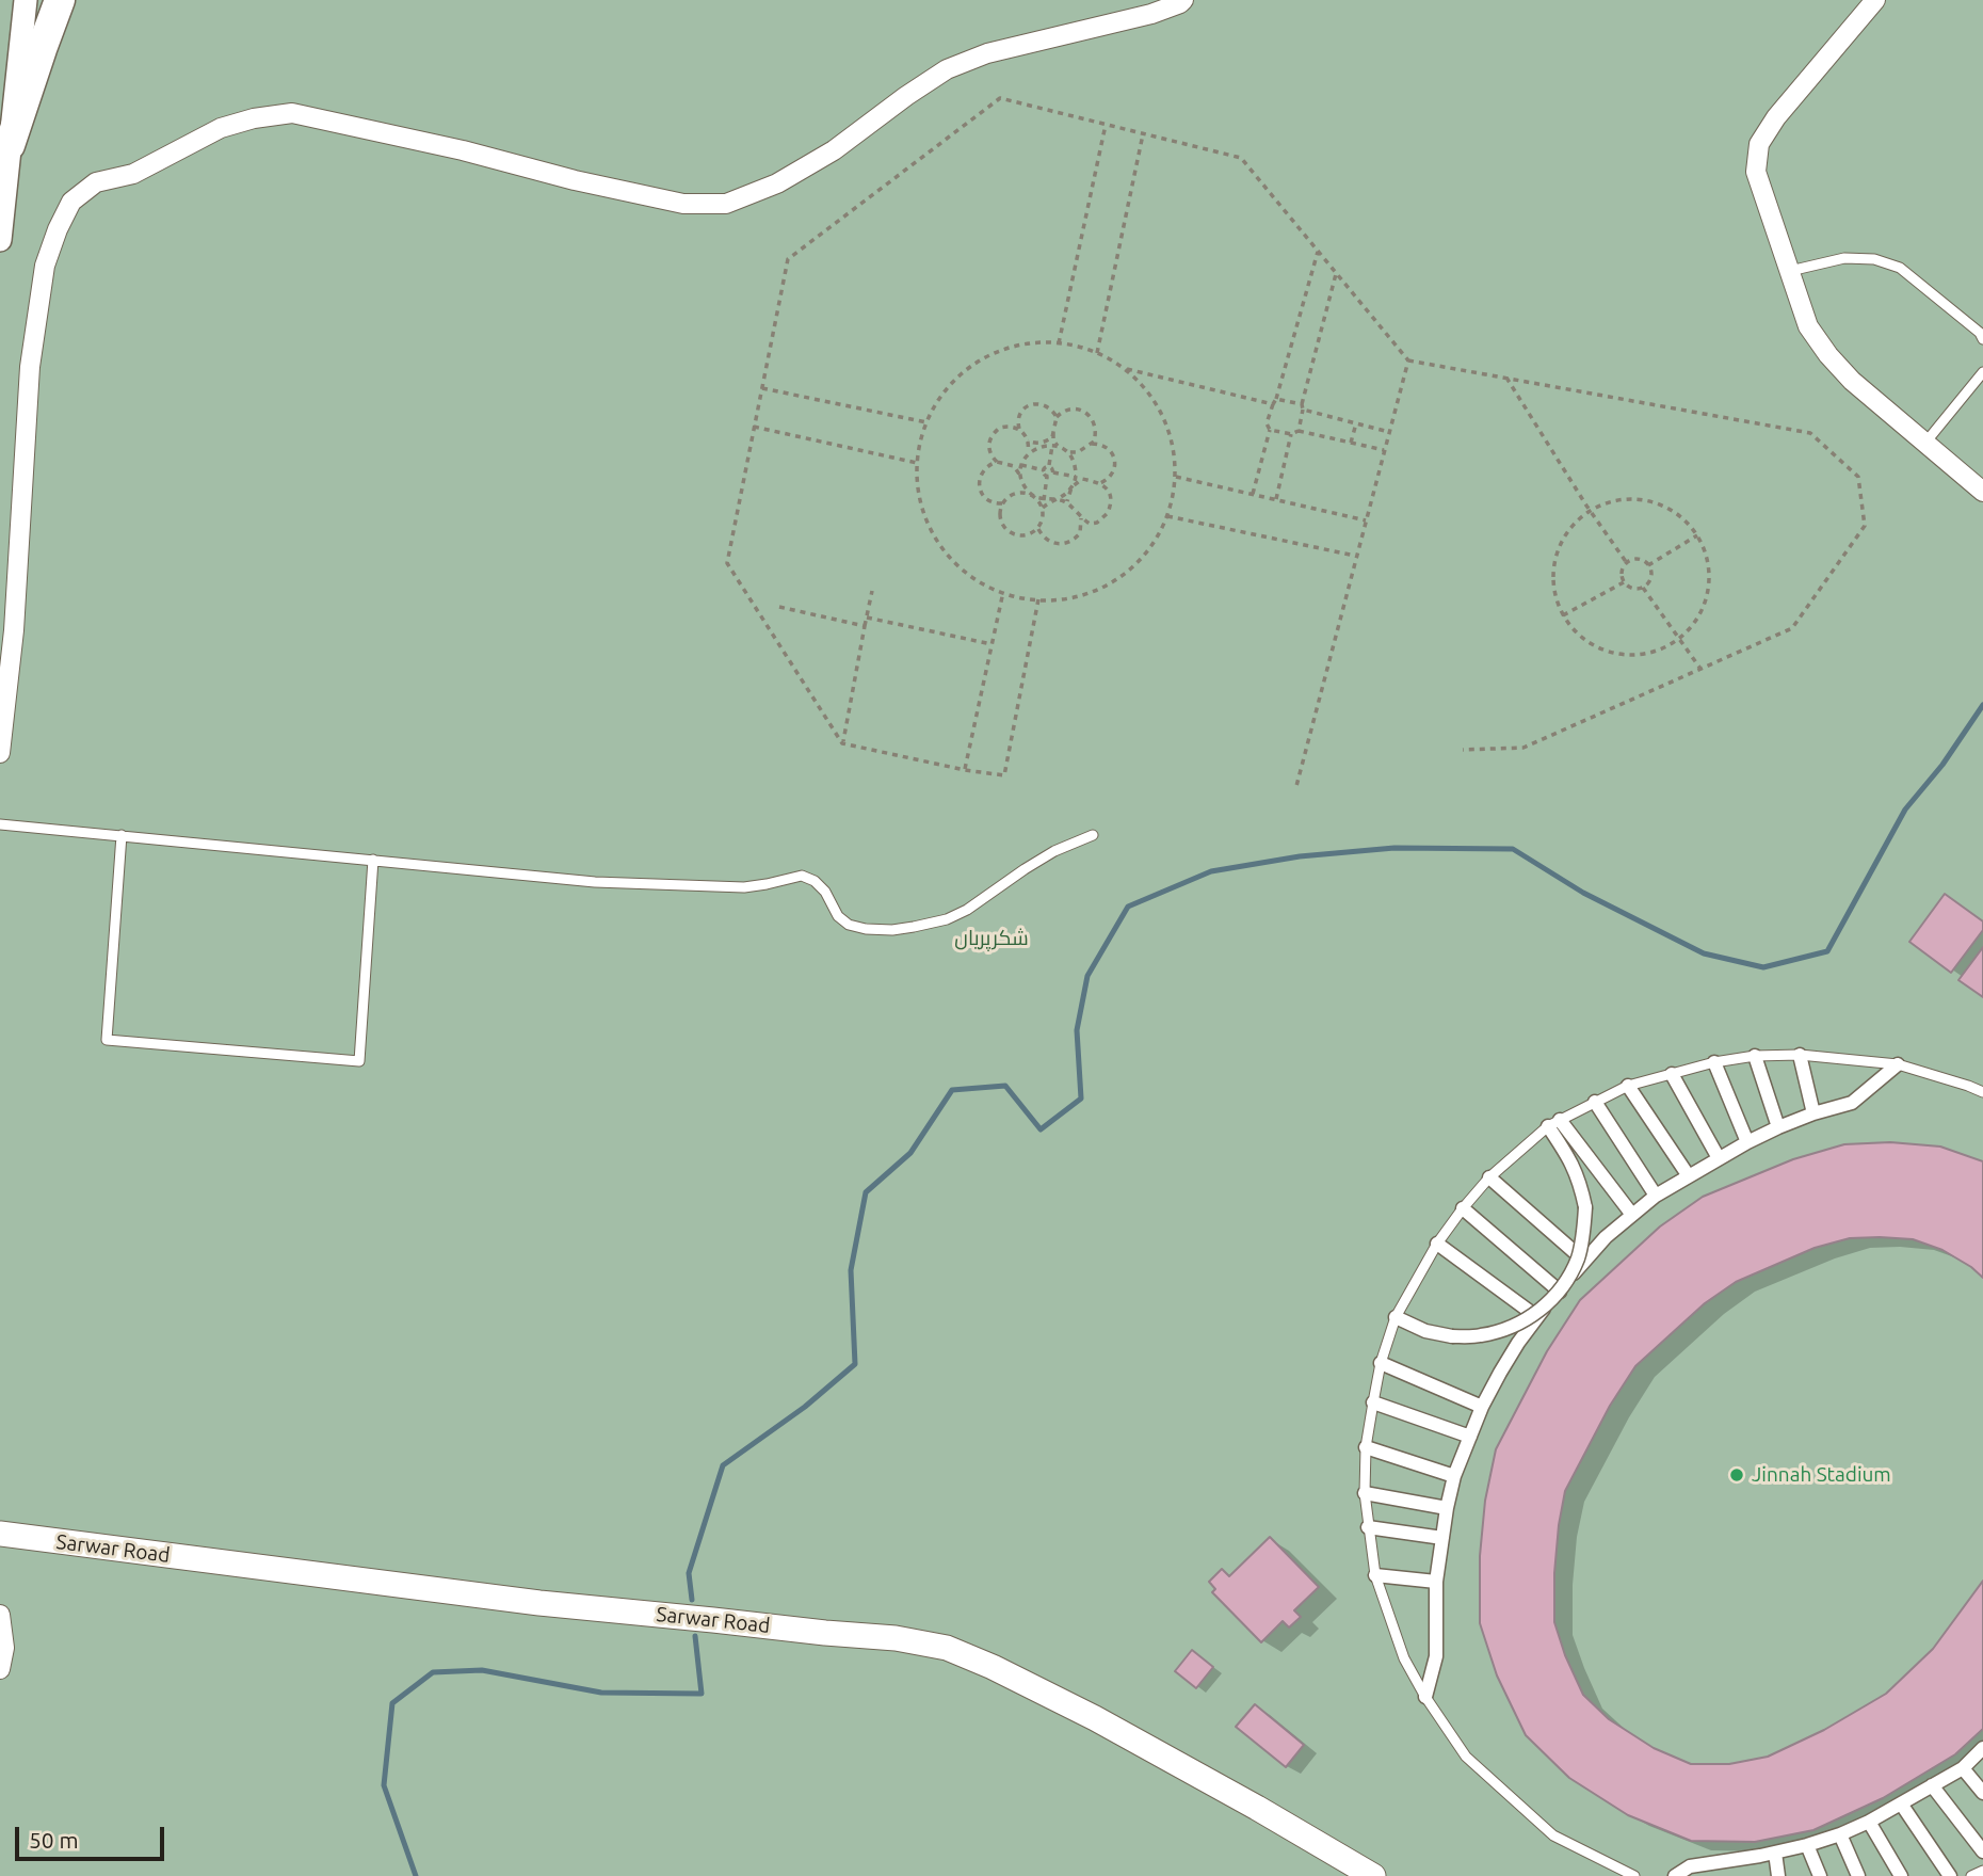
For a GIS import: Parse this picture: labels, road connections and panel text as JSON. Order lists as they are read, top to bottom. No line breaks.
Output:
{"streets":{"main road":["Sarwar Road"]},"parks":["شکرپریاں"],"places":["Jinnah Stadium"],"scale_bar":"50 m"}
